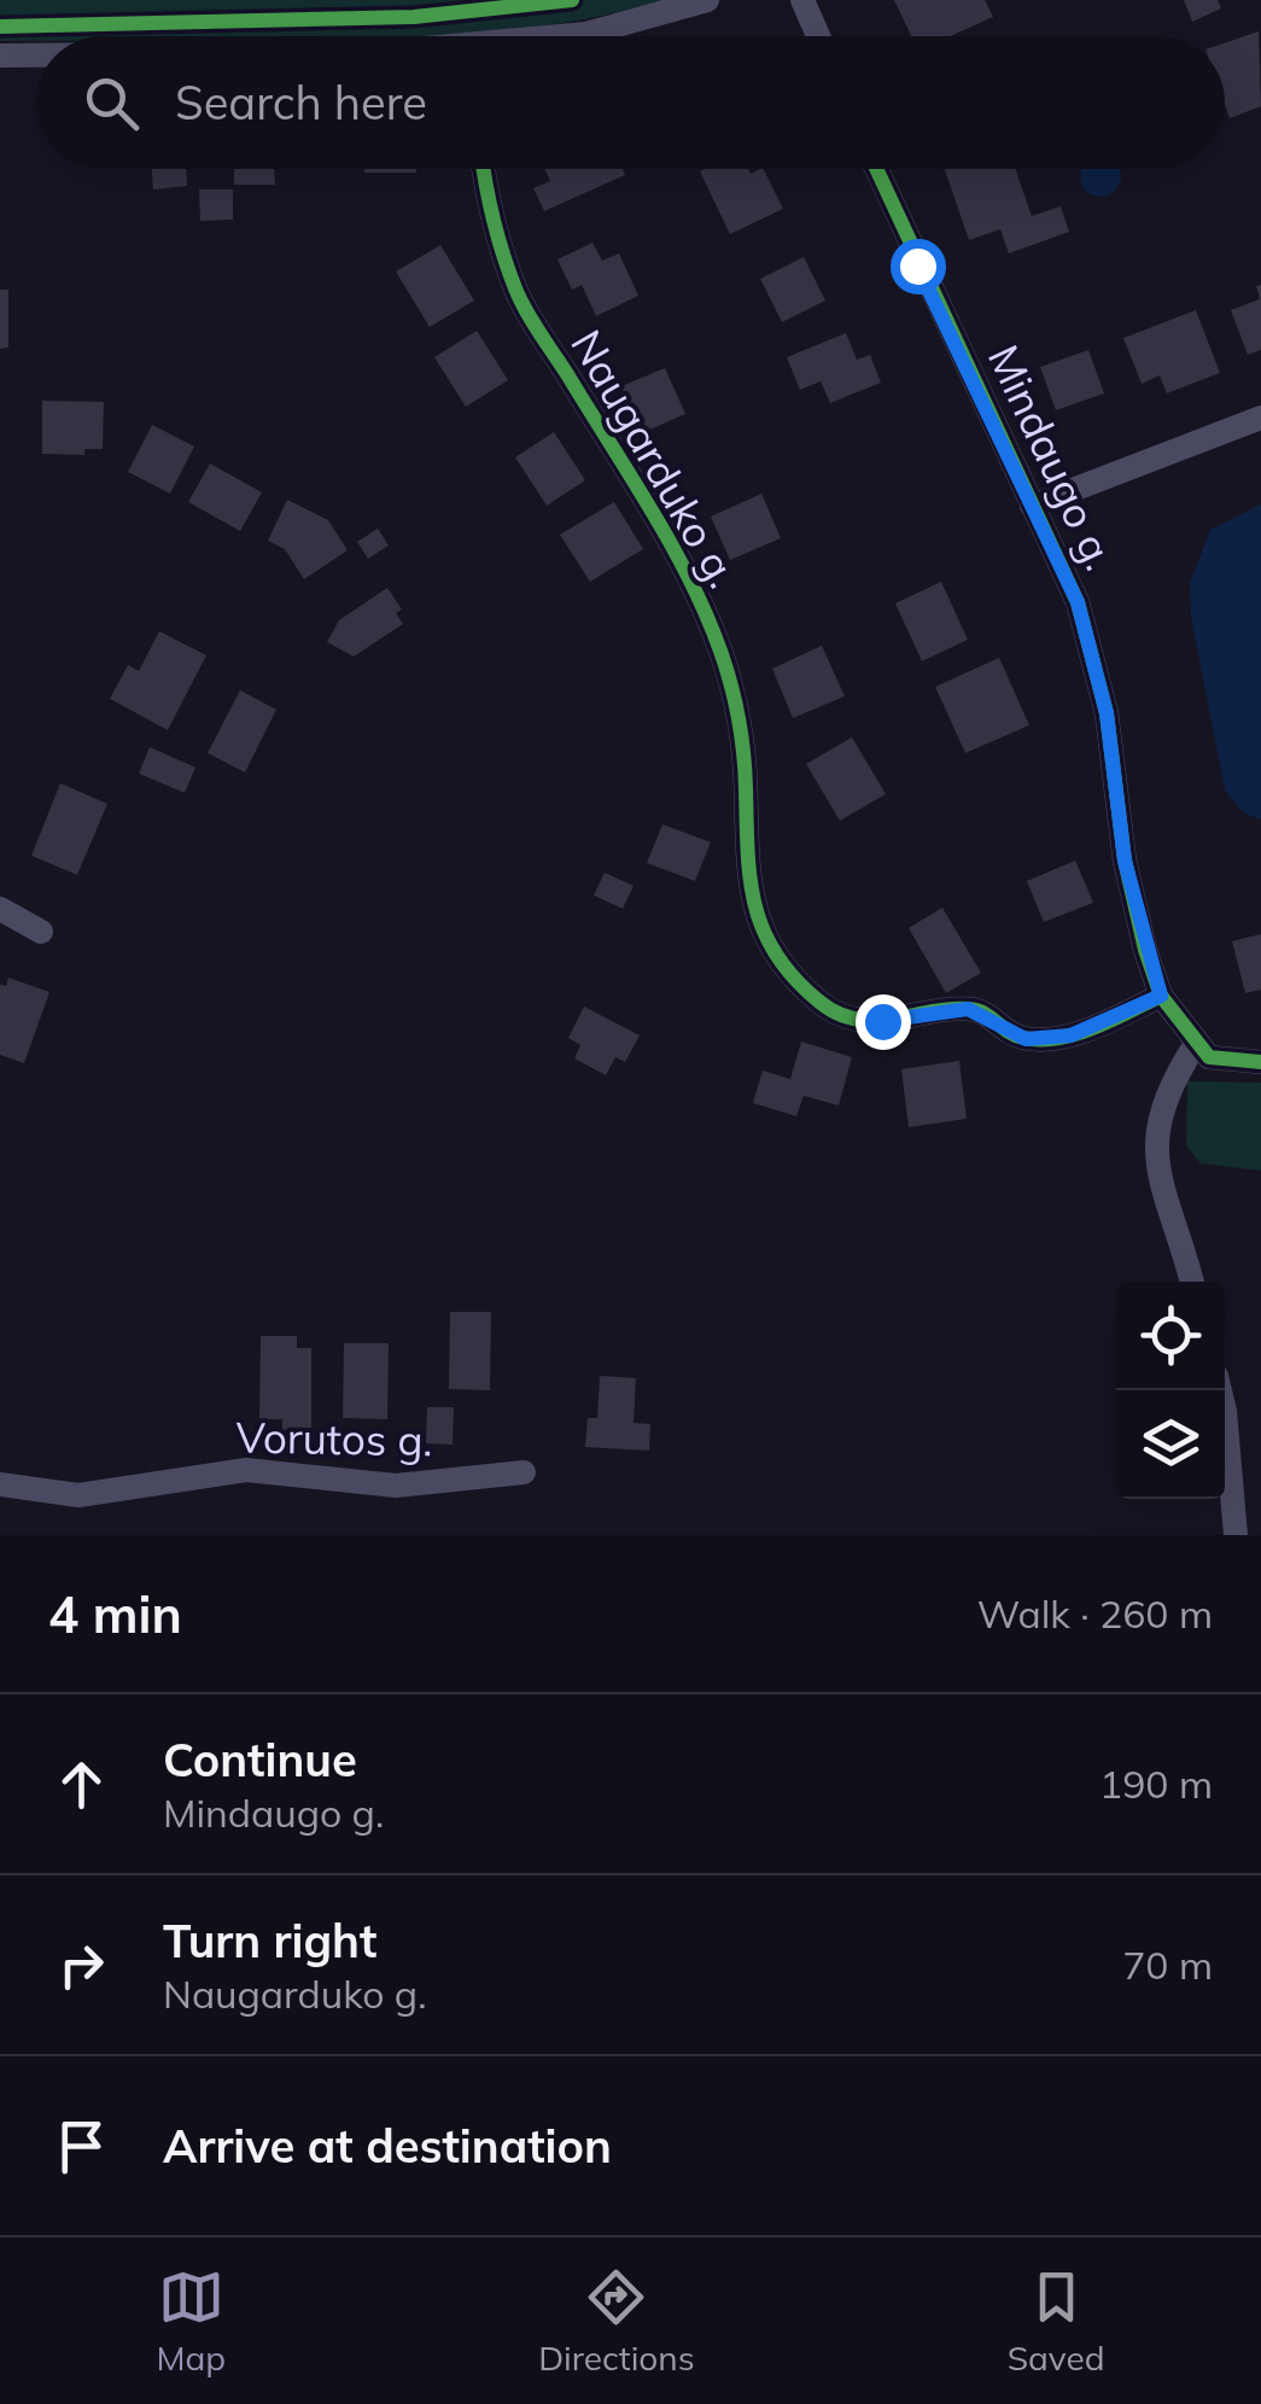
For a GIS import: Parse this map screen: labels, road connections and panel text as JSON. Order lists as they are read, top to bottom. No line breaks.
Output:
{"streets":{"street":["Mindaugo g.","Naugarduko g.","Vorutos g."]},"crossings":[["Mindaugo g.","Naugarduko g."]],"page":{"search":"Search here","heading":["4 min","Walk · 260 m"],"list":[["Continue","Mindaugo g.","190 m"],["Turn right","Naugarduko g.","70 m"],"Arrive at destination"],"nav":["Map","Directions","Saved"]}}
